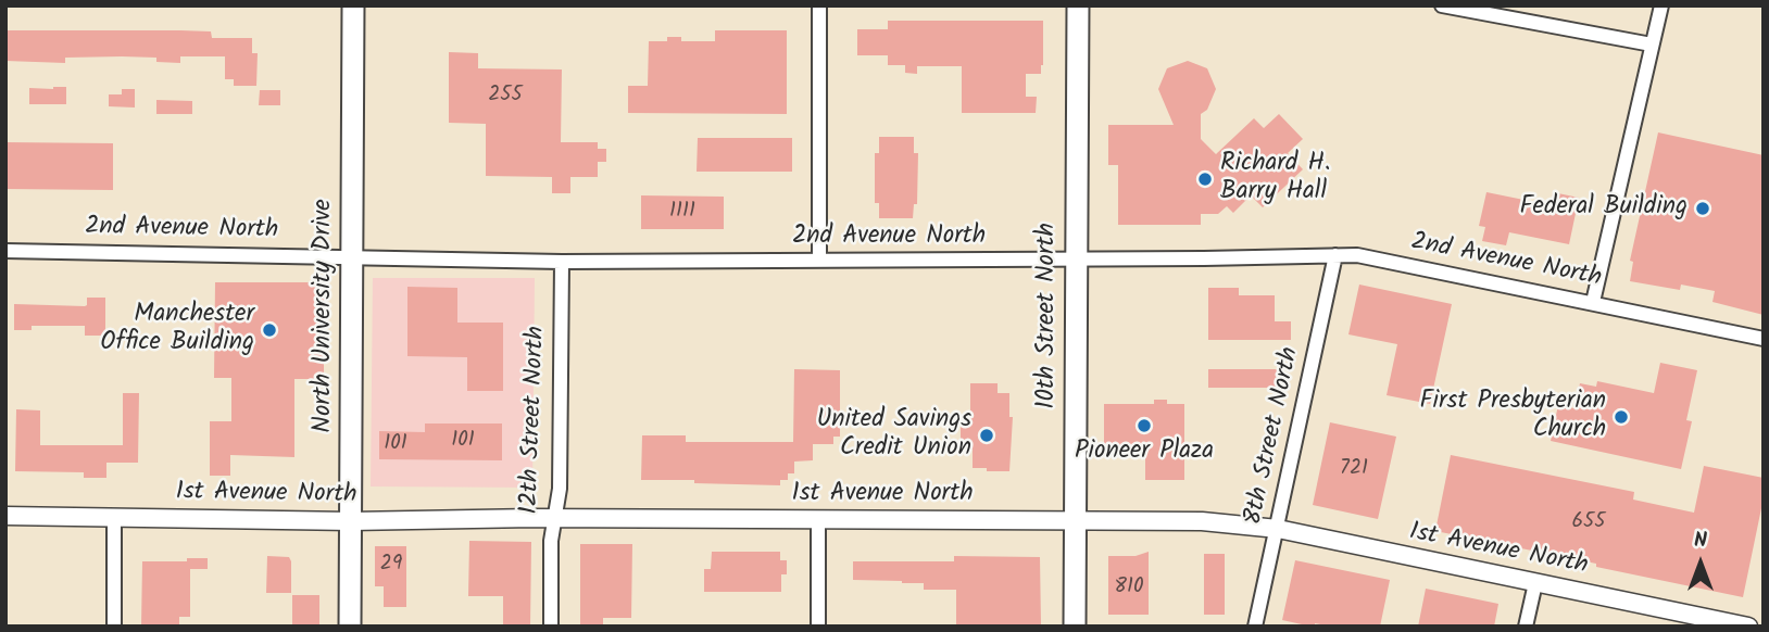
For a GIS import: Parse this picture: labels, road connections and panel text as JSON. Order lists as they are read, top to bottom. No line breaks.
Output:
{"streets":{"main road":["North University Drive","10th Street North"],"street":["2nd Avenue North","12th Street North","8th Street North","1st Avenue North"]},"crossings":[["2nd Avenue North","North University Drive"],["2nd Avenue North","10th Street North"],["2nd Avenue North","12th Street North"],["2nd Avenue North","8th Street North"],["North University Drive","1st Avenue North"],["10th Street North","1st Avenue North"],["12th Street North","1st Avenue North"],["8th Street North","1st Avenue North"]],"places":["Richard H. Barry Hall","Federal Building","Manchester Office Building","First Presbyterian Church","Pioneer Plaza","United Savings Credit Union"],"house_numbers":["255","1111","101","101","721","655","29","810"],"north":"top"}
